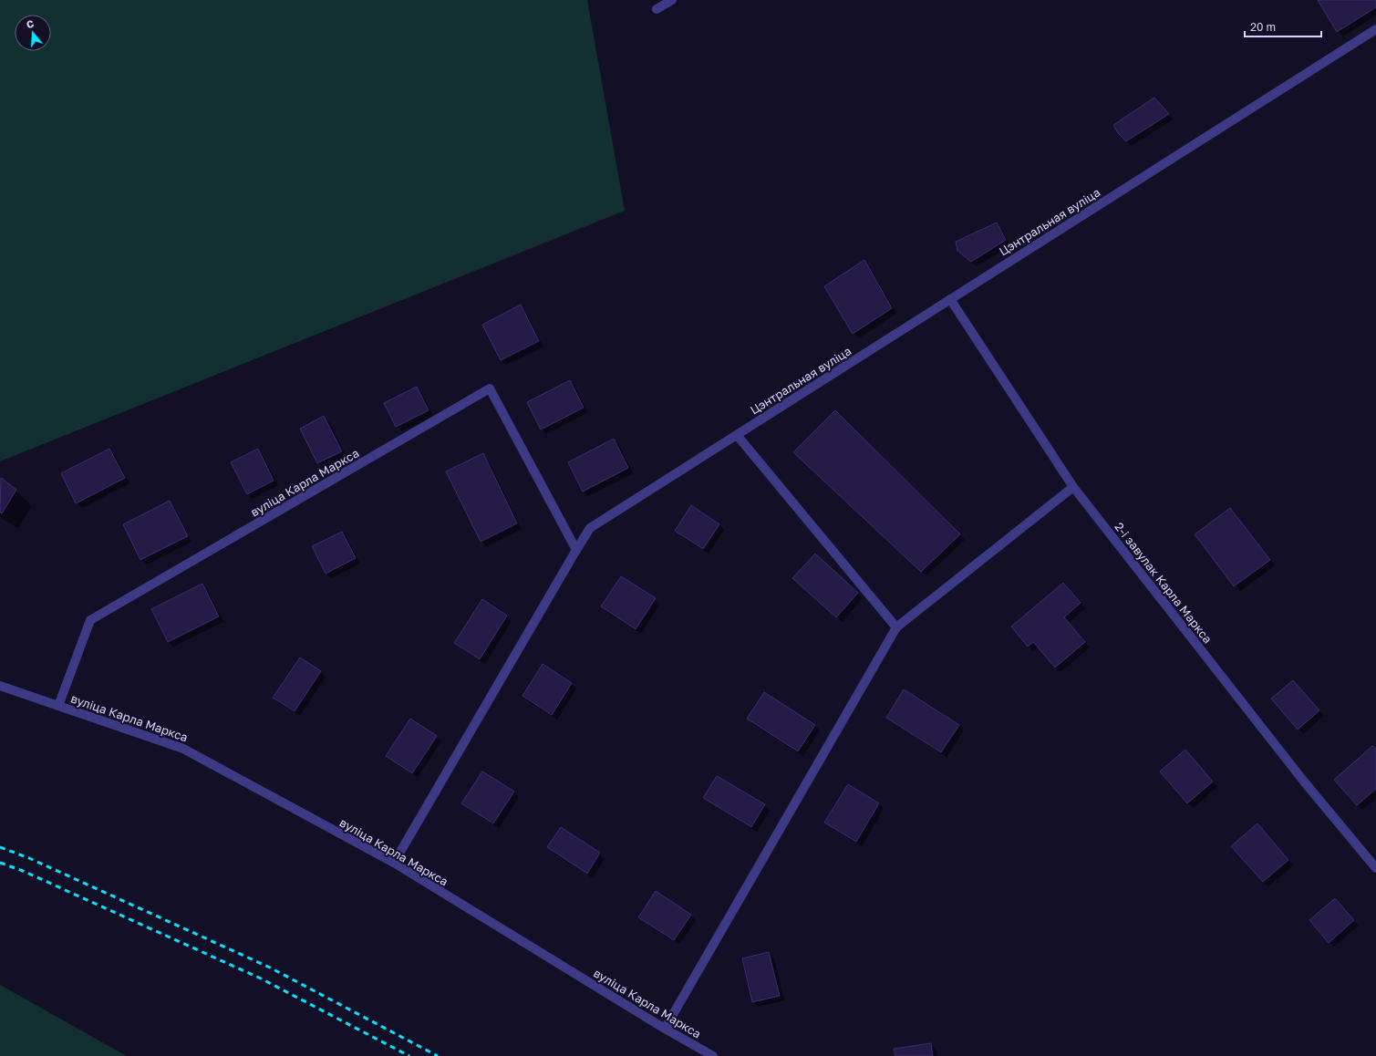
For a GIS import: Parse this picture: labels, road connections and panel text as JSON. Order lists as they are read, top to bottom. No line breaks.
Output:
{"streets":{"street":["Цэнтральная вуліца","вуліца Карла Маркса","2-і завулак Карла Маркса"]},"crossings":[["Цэнтральная вуліца","вуліца Карла Маркса"],["Цэнтральная вуліца","2-і завулак Карла Маркса"]],"scale_bar":"20 m","north":"top"}
